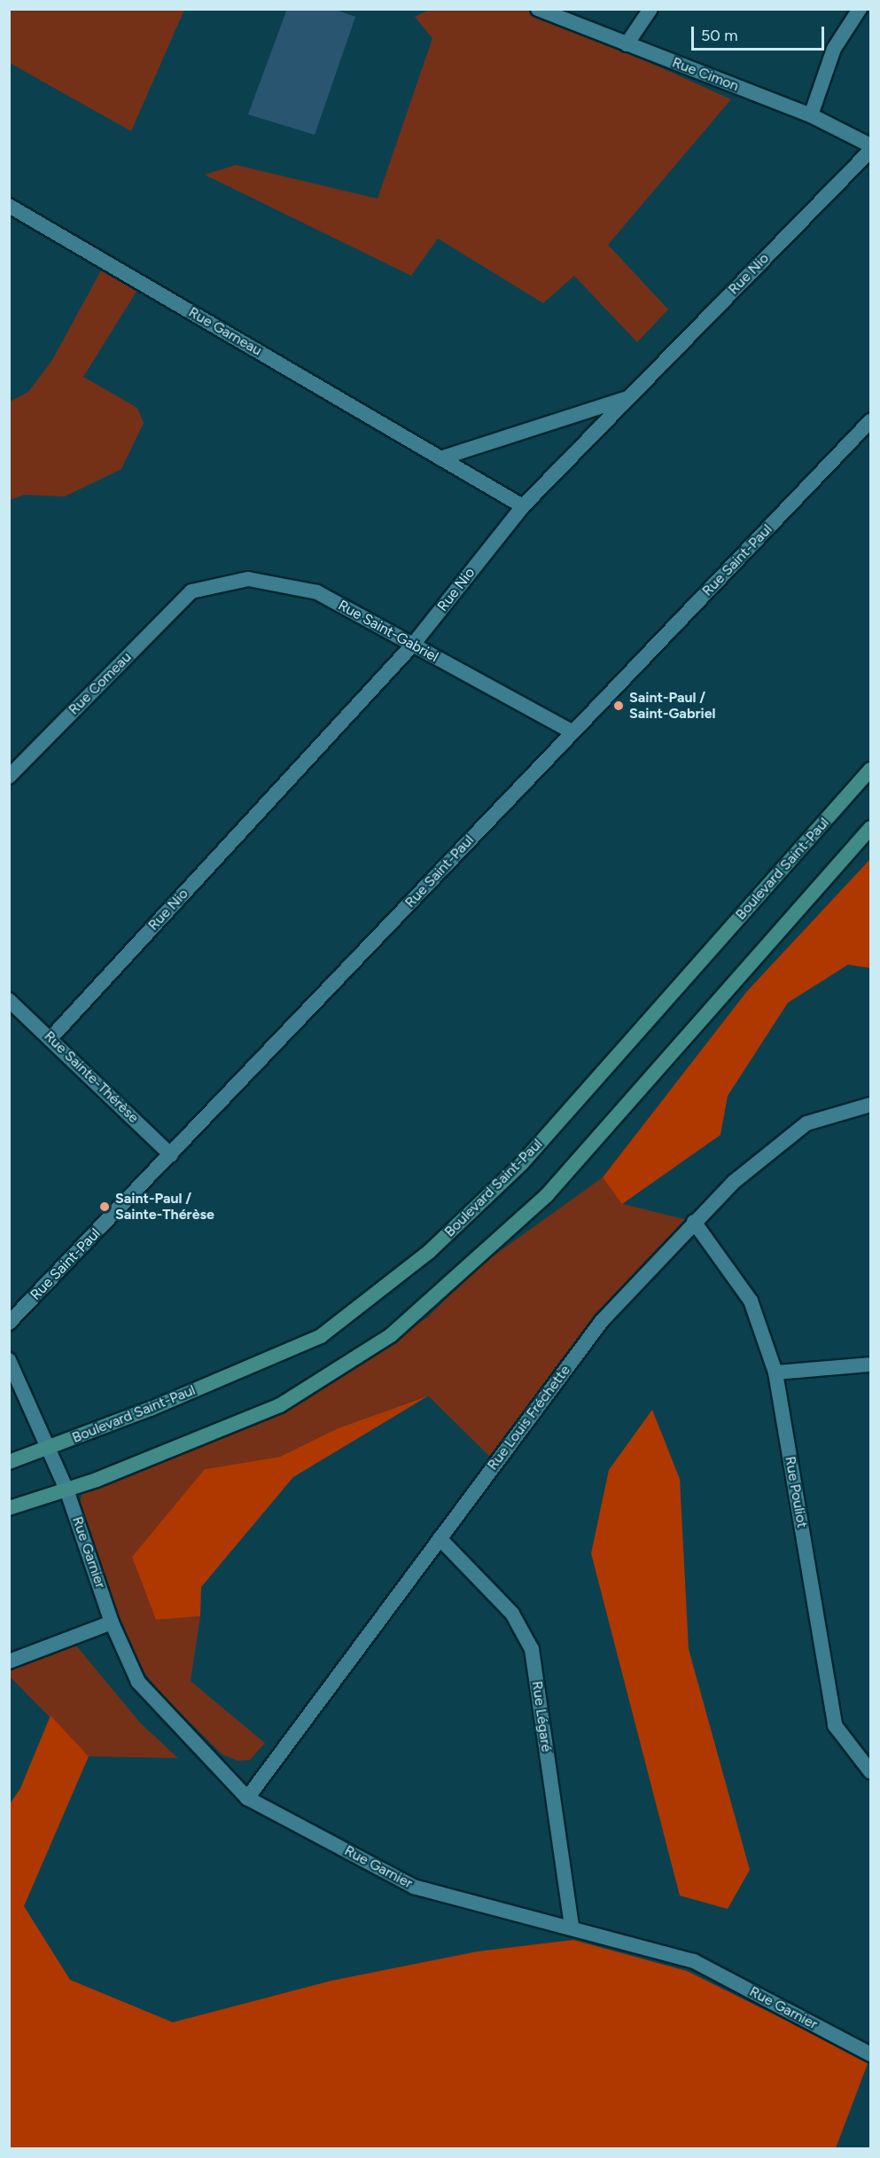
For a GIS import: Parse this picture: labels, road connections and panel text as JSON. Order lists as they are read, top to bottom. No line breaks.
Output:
{"streets":{"main road":["Boulevard Saint-Paul"],"street":["Rue Cimon","Rue Nio","Rue Garneau","Rue Saint-Paul","Rue Saint-Gabriel","Rue Comeau","Rue Sainte-Thérèse","Rue Louis Fréchette","Rue Pouliot","Rue Garnier","Rue Légaré"]},"crossings":[["Rue Nio","Rue Garneau"],["Rue Nio","Rue Saint-Gabriel"],["Rue Nio","Rue Sainte-Thérèse"],["Rue Saint-Paul","Rue Saint-Gabriel"],["Rue Saint-Paul","Rue Sainte-Thérèse"],["Rue Saint-Gabriel","Rue Comeau"],["Boulevard Saint-Paul","Rue Garnier"],["Rue Louis Fréchette","Rue Pouliot"],["Rue Louis Fréchette","Rue Garnier"],["Rue Louis Fréchette","Rue Légaré"],["Rue Garnier","Rue Légaré"]],"places":["Saint-Paul / Saint-Gabriel","Saint-Paul / Sainte-Thérèse"],"scale_bar":"50 m"}
